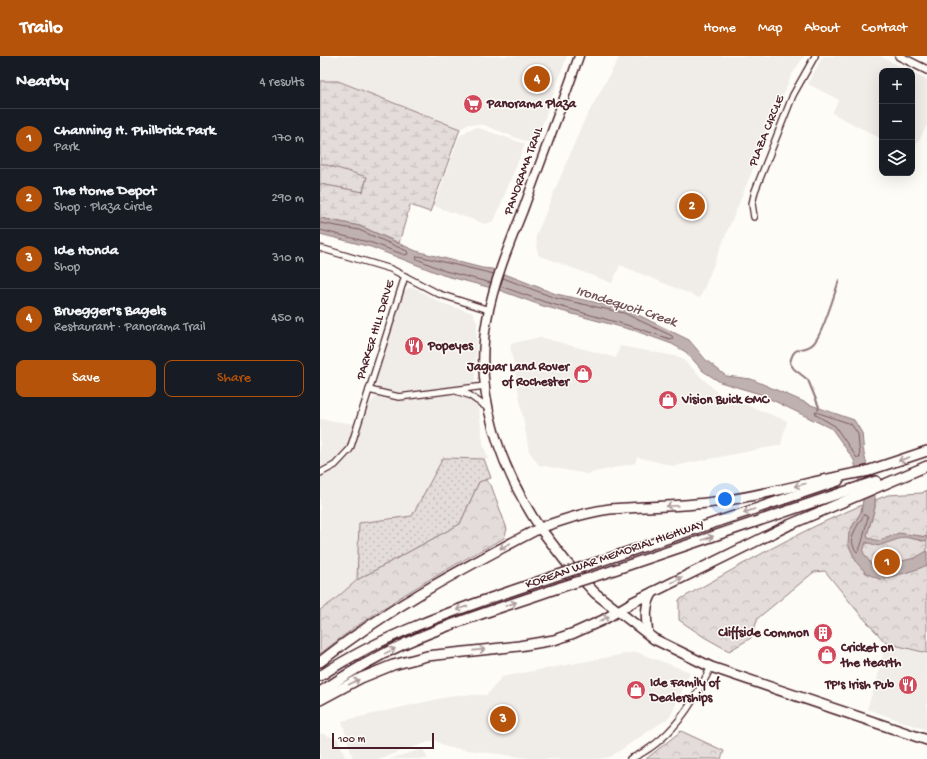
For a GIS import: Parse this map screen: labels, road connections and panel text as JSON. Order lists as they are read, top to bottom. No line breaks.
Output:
{"streets":{"main road":["PANORAMA TRAIL","KOREAN WAR MEMORIAL HIGHWAY"],"street":["PLAZA CIRCLE","PARKER HILL DRIVE"]},"crossings":[["PANORAMA TRAIL","PARKER HILL DRIVE"]],"water":["Irondequoit Creek"],"places":{"supermarket":["Panorama Plaza"],"restaurant":["Popeyes","TP's Irish Pub"],"shop":["Jaguar Land Rover of Rochester","Vision Buick GMC","Cricket on the Hearth","Ide Family of Dealerships"],"building":["Cliffside Common"]},"scale_bar":"100 m","page":{"header":"Trailo","nav":["Home","Map","About","Contact"],"heading":["Nearby","4 results"],"pins":["4","2","1","3"],"map_buttons":["+","−"],"list":[{"mark":"1","name":"Channing H. Philbrick Park","note":"Park","value":"170 m"},{"mark":"2","name":"The Home Depot","note":"Shop · Plaza Circle","value":"290 m"},{"mark":"3","name":"Ide Honda","note":"Shop","value":"310 m"},{"mark":"4","name":"Bruegger's Bagels","note":"Restaurant · Panorama Trail","value":"450 m"}],"buttons":["Save","Share"],"scale":"100 m"}}
